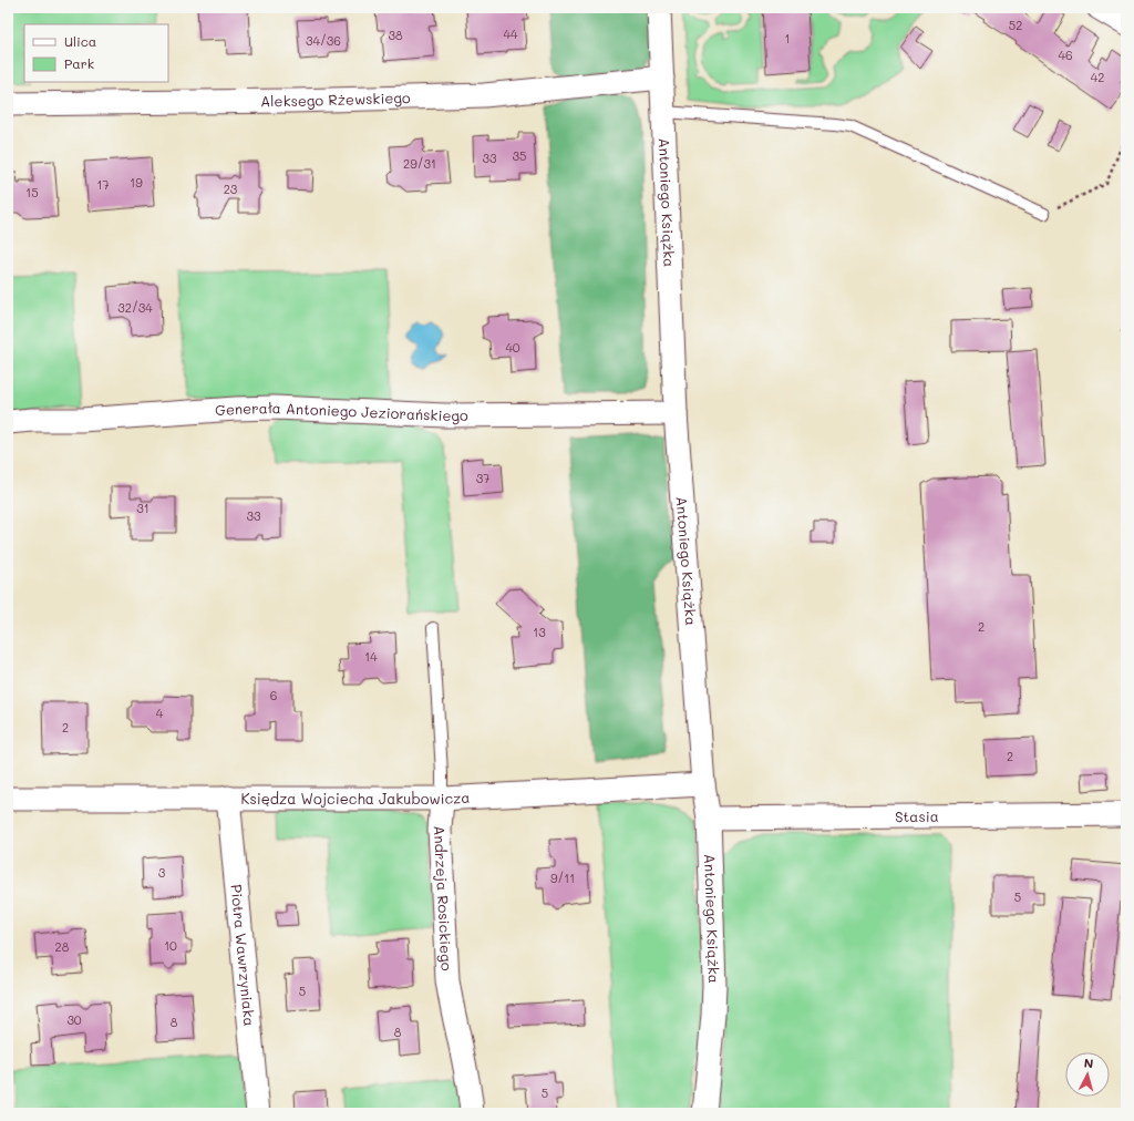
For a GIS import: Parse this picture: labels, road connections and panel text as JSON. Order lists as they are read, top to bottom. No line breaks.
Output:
{"streets":{"street":["Aleksego Rżewskiego","Antoniego Książka","Generała Antoniego Jeziorańskiego","Księdza Wojciecha Jakubowicza","Stasia","Andrzeja Rosickiego","Piotra Wawrzyniaka"]},"crossings":[["Aleksego Rżewskiego","Antoniego Książka"],["Antoniego Książka","Generała Antoniego Jeziorańskiego"],["Antoniego Książka","Księdza Wojciecha Jakubowicza"],["Antoniego Książka","Stasia"],["Księdza Wojciecha Jakubowicza","Andrzeja Rosickiego"],["Księdza Wojciecha Jakubowicza","Piotra Wawrzyniaka"]],"house_numbers":["52","44","38","1","34/36","46","42","35","33","29/31","19","17","23","15","32/34","40","37","31","33","2","13","14","6","4","2","2","3","9/11","5","10","28","5","30","8","8","5"],"legend":["Ulica","Park"],"north":"top"}
